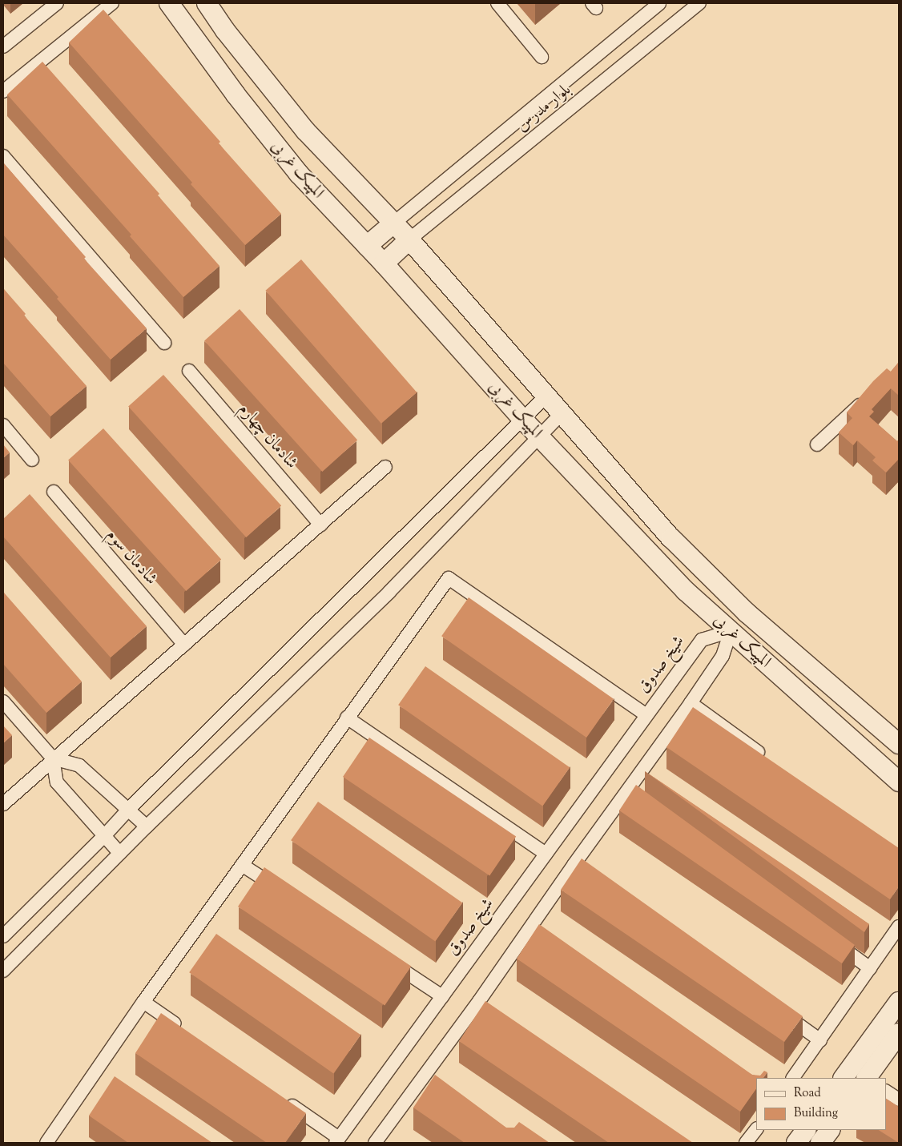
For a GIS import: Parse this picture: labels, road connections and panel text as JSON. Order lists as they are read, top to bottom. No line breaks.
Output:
{"streets":{"street":["بلوار مدرس","المپیک غربی","شادمان چهارم","شادمان سوم","شیخ صدوق"]},"crossings":[["بلوار مدرس","المپیک غربی"],["المپیک غربی","شیخ صدوق"]],"legend":["Road","Building"]}
